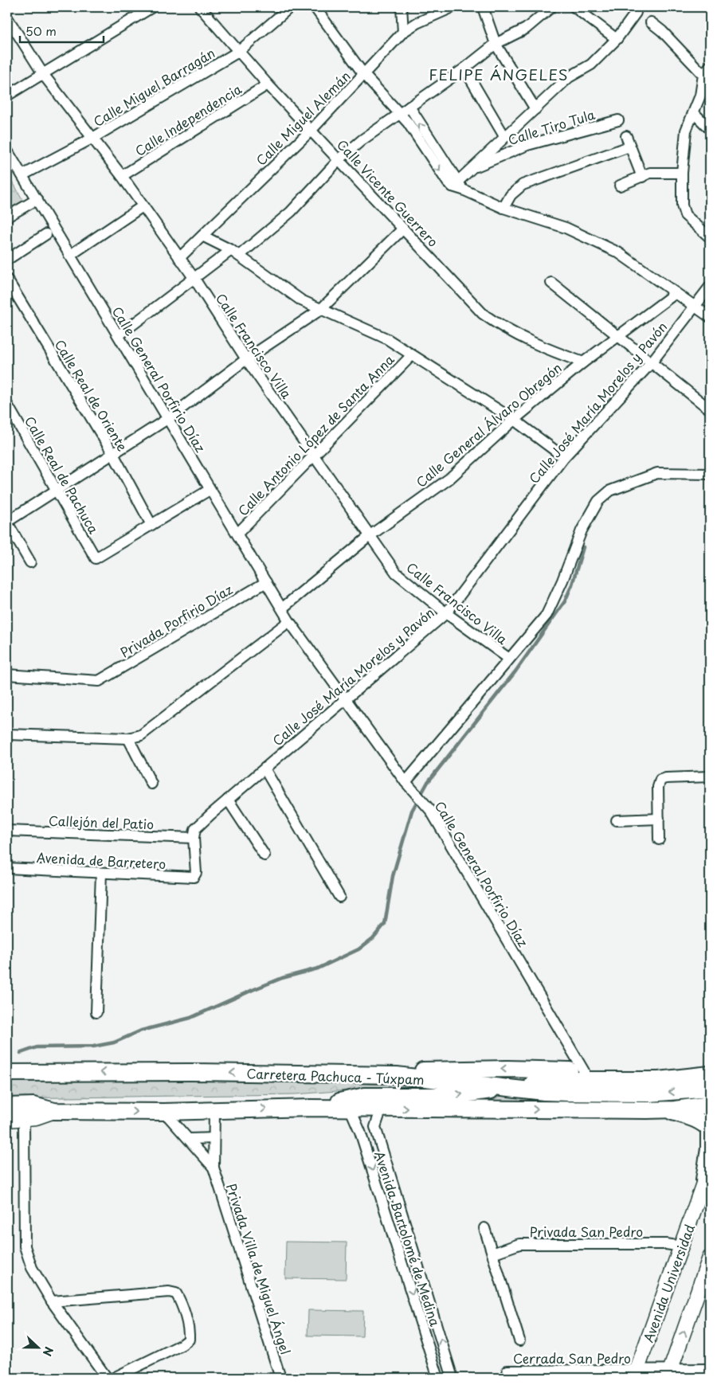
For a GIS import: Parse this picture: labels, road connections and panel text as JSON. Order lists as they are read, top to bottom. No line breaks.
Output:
{"streets":{"main road":["Carretera Pachuca - Túxpam","Avenida Universidad"],"street":["Calle Miguel Barragán","Calle Miguel Alemán","Calle Independencia","Calle Tiro Tula","Calle Vicente Guerrero","Calle Francisco Villa","Calle General Porfirio Díaz","Calle Real de Oriente","Calle José María Morelos y Pavón","Calle General Álvaro Obregón","Calle Antonio López de Santa Anna","Calle Real de Pachuca","Privada Porfirio Díaz","Callejón del Patio","Avenida de Barretero","Privada San Pedro","Avenida Bartolomé de Medina","Privada Villa de Miguel Ángel","Cerrada San Pedro"]},"crossings":[["Calle Miguel Barragán","Calle Vicente Guerrero"],["Calle Miguel Barragán","Calle Francisco Villa"],["Calle Miguel Barragán","Calle General Porfirio Díaz"],["Calle Miguel Alemán","Calle Vicente Guerrero"],["Calle Miguel Alemán","Calle Francisco Villa"],["Calle Independencia","Calle Vicente Guerrero"],["Calle Independencia","Calle Francisco Villa"],["Calle Vicente Guerrero","Calle General Álvaro Obregón"],["Calle Francisco Villa","Calle José María Morelos y Pavón"],["Calle Francisco Villa","Calle General Álvaro Obregón"],["Calle Francisco Villa","Calle Antonio López de Santa Anna"],["Calle General Porfirio Díaz","Calle José María Morelos y Pavón"],["Calle General Porfirio Díaz","Calle General Álvaro Obregón"],["Calle General Porfirio Díaz","Calle Antonio López de Santa Anna"],["Calle General Porfirio Díaz","Privada Porfirio Díaz"],["Calle Real de Oriente","Calle Real de Pachuca"],["Calle José María Morelos y Pavón","Callejón del Patio"],["Calle José María Morelos y Pavón","Avenida de Barretero"],["Callejón del Patio","Avenida de Barretero"],["Privada San Pedro","Avenida Universidad"],["Avenida Universidad","Cerrada San Pedro"]],"districts":["FELIPE ÁNGELES"],"scale_bar":"50 m","north":"right"}
